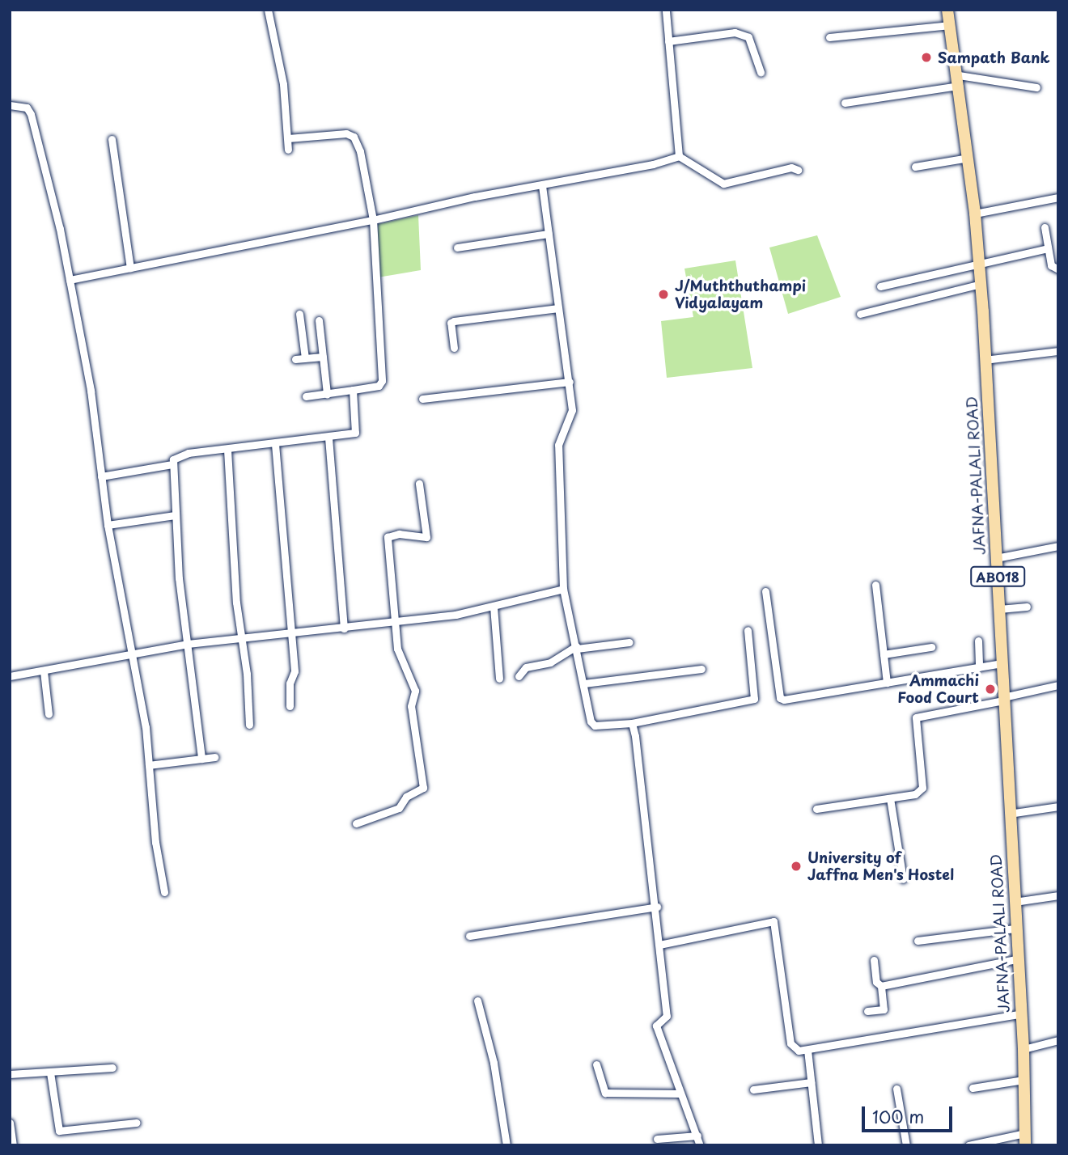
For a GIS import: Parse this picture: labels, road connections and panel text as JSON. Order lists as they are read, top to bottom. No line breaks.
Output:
{"streets":{"main road":["JAFNA-PALALI ROAD","AB018"]},"places":["Sampath Bank","J/Muththuthampi Vidyalayam","Ammachi Food Court","University of Jaffna Men's Hostel"],"scale_bar":"100 m"}
